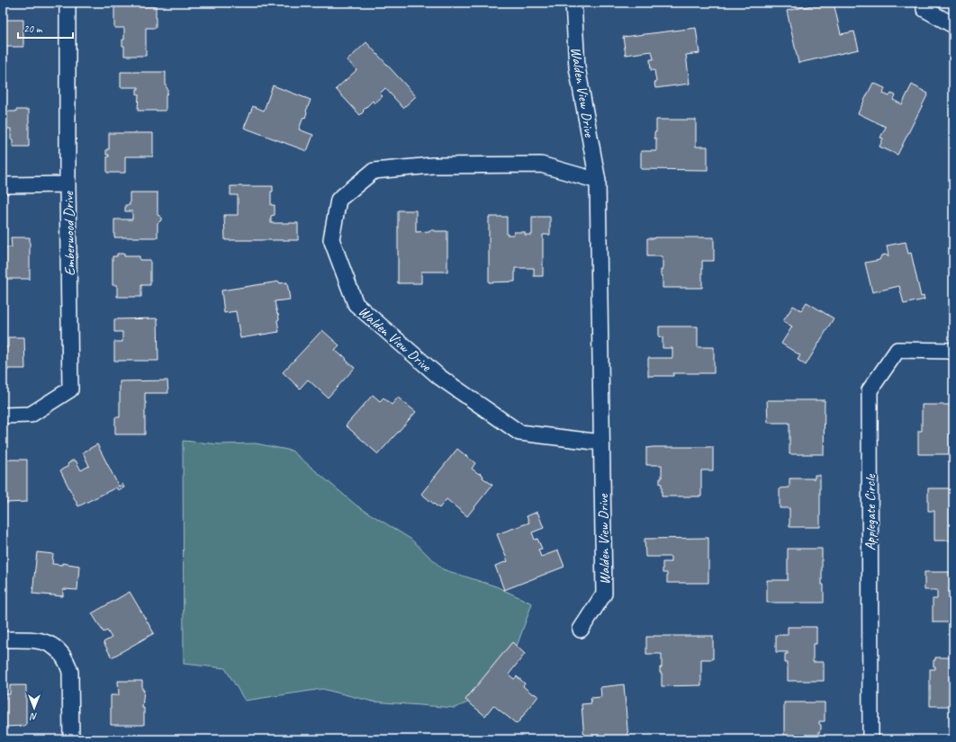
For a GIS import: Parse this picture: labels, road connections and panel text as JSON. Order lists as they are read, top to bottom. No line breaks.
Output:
{"streets":{"street":["Walden View Drive","Emberwood Drive","Applegate Circle"]},"scale_bar":"20 m","north":"bottom"}
